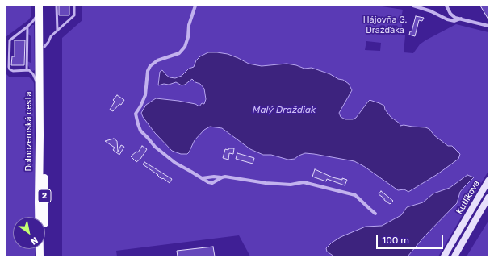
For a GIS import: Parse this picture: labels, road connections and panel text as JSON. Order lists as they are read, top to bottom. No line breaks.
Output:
{"streets":{"main road":["Dolnozemská cesta","2","Kutlíkova"]},"water":["Malý Draždiak"],"parks":["Hájovňa G. Dražďáka"],"scale_bar":"100 m","north":"bottom right"}
